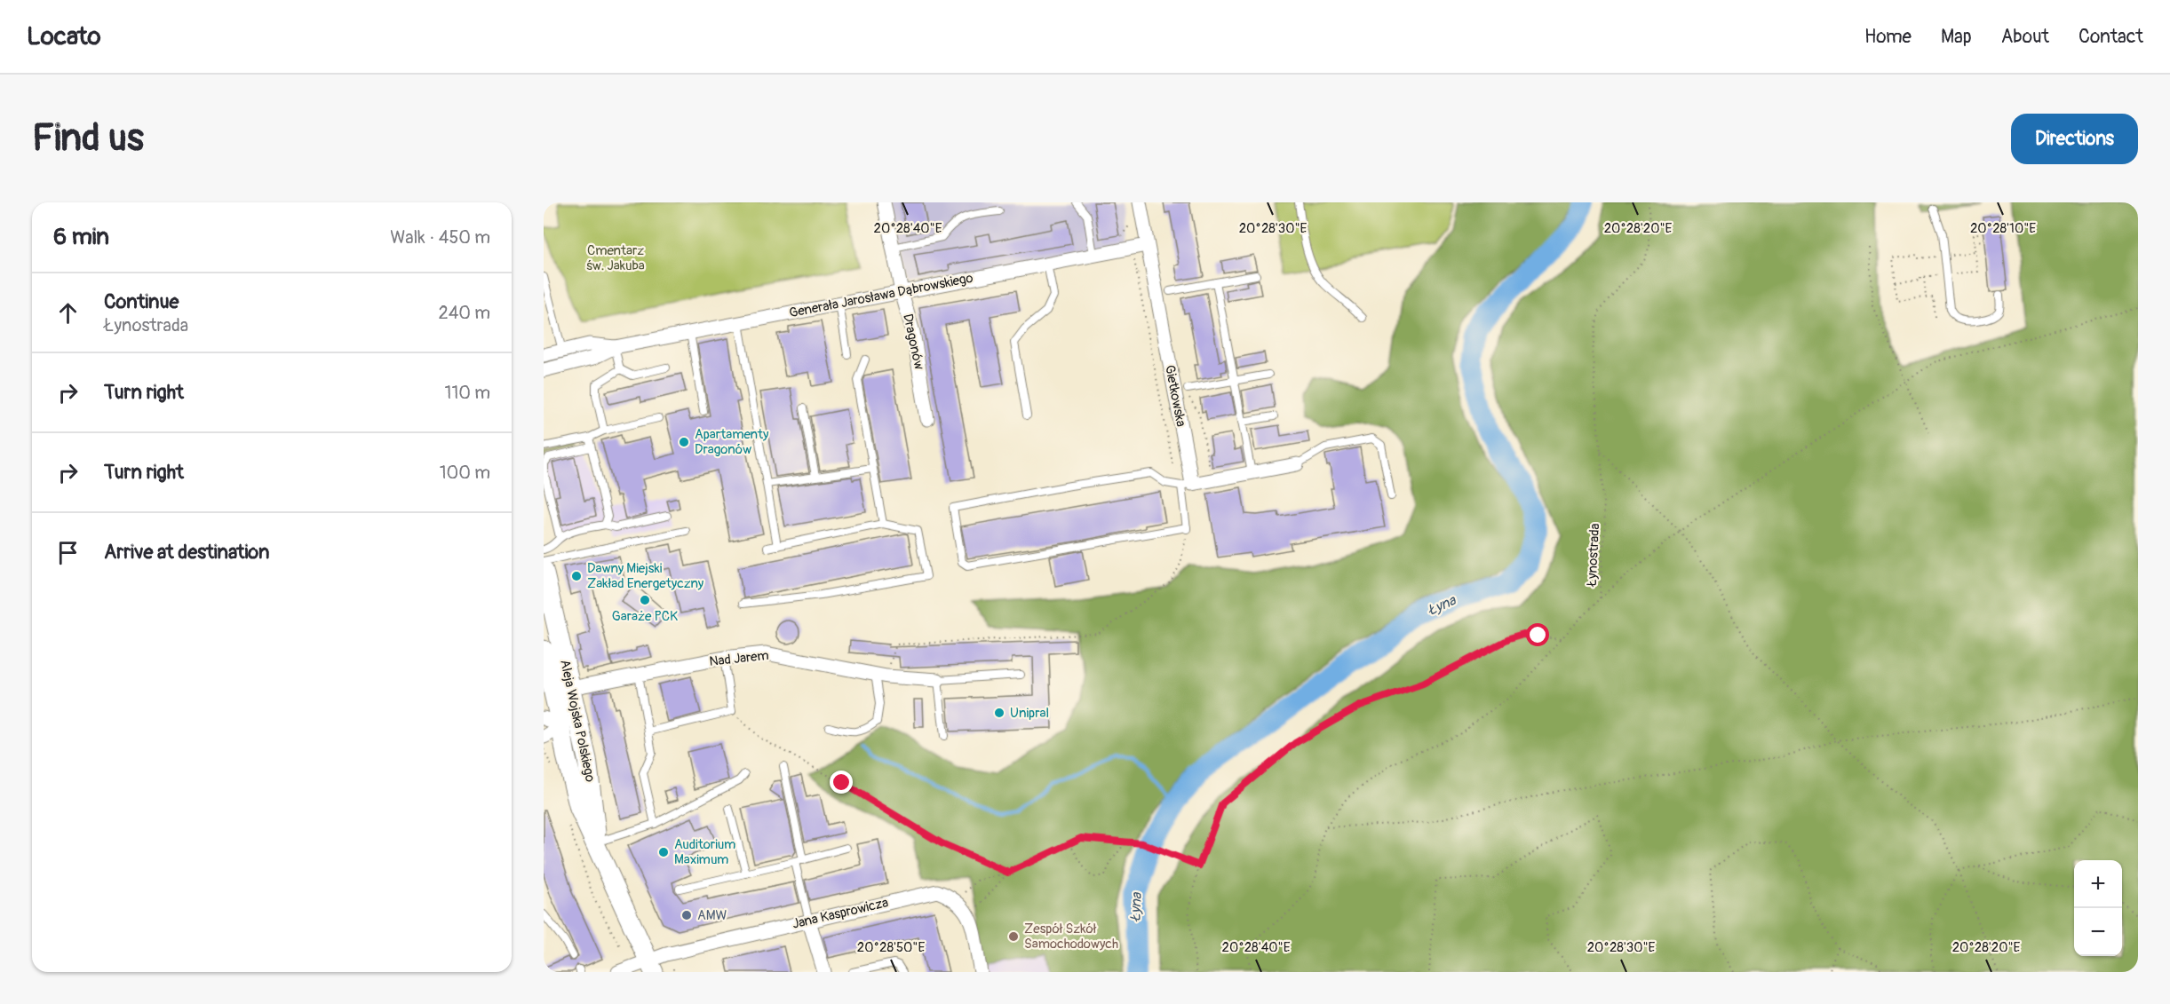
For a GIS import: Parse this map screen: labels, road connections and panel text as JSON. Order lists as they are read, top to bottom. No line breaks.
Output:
{"streets":{"main road":["Aleja Wojska Polskiego"],"street":["Generała Jarosława Dąbrowskiego","Dragonów","Gietkowska","Nad Jarem","Jana Kasprowicza"],"path":["Łynostrada"]},"crossings":[["Generała Jarosława Dąbrowskiego","Dragonów"],["Generała Jarosława Dąbrowskiego","Gietkowska"],["Nad Jarem","Aleja Wojska Polskiego"],["Aleja Wojska Polskiego","Jana Kasprowicza"]],"water":["Łyna"],"parks":["Cmentarz św. Jakuba"],"places":["Apartamenty Dragonów","Dawny Miejski Zakład Energetyczny","Garaże PCK","Unipral","Auditorium Maximum","AMW","Zespół Szkół Samochodowych"],"page":{"header":"Locato","nav":["Home","Map","About","Contact"],"buttons":"Directions","title":"Find us","heading":["6 min","Walk · 450 m"],"list":[["Continue","Łynostrada","240 m"],["Turn right","110 m"],["Turn right","100 m"],"Arrive at destination"],"map_buttons":["+","−"]},"coordinates":["20°28'40\"E","20°28'30\"E","20°28'20\"E","20°28'10\"E","20°28'50\"E"]}
